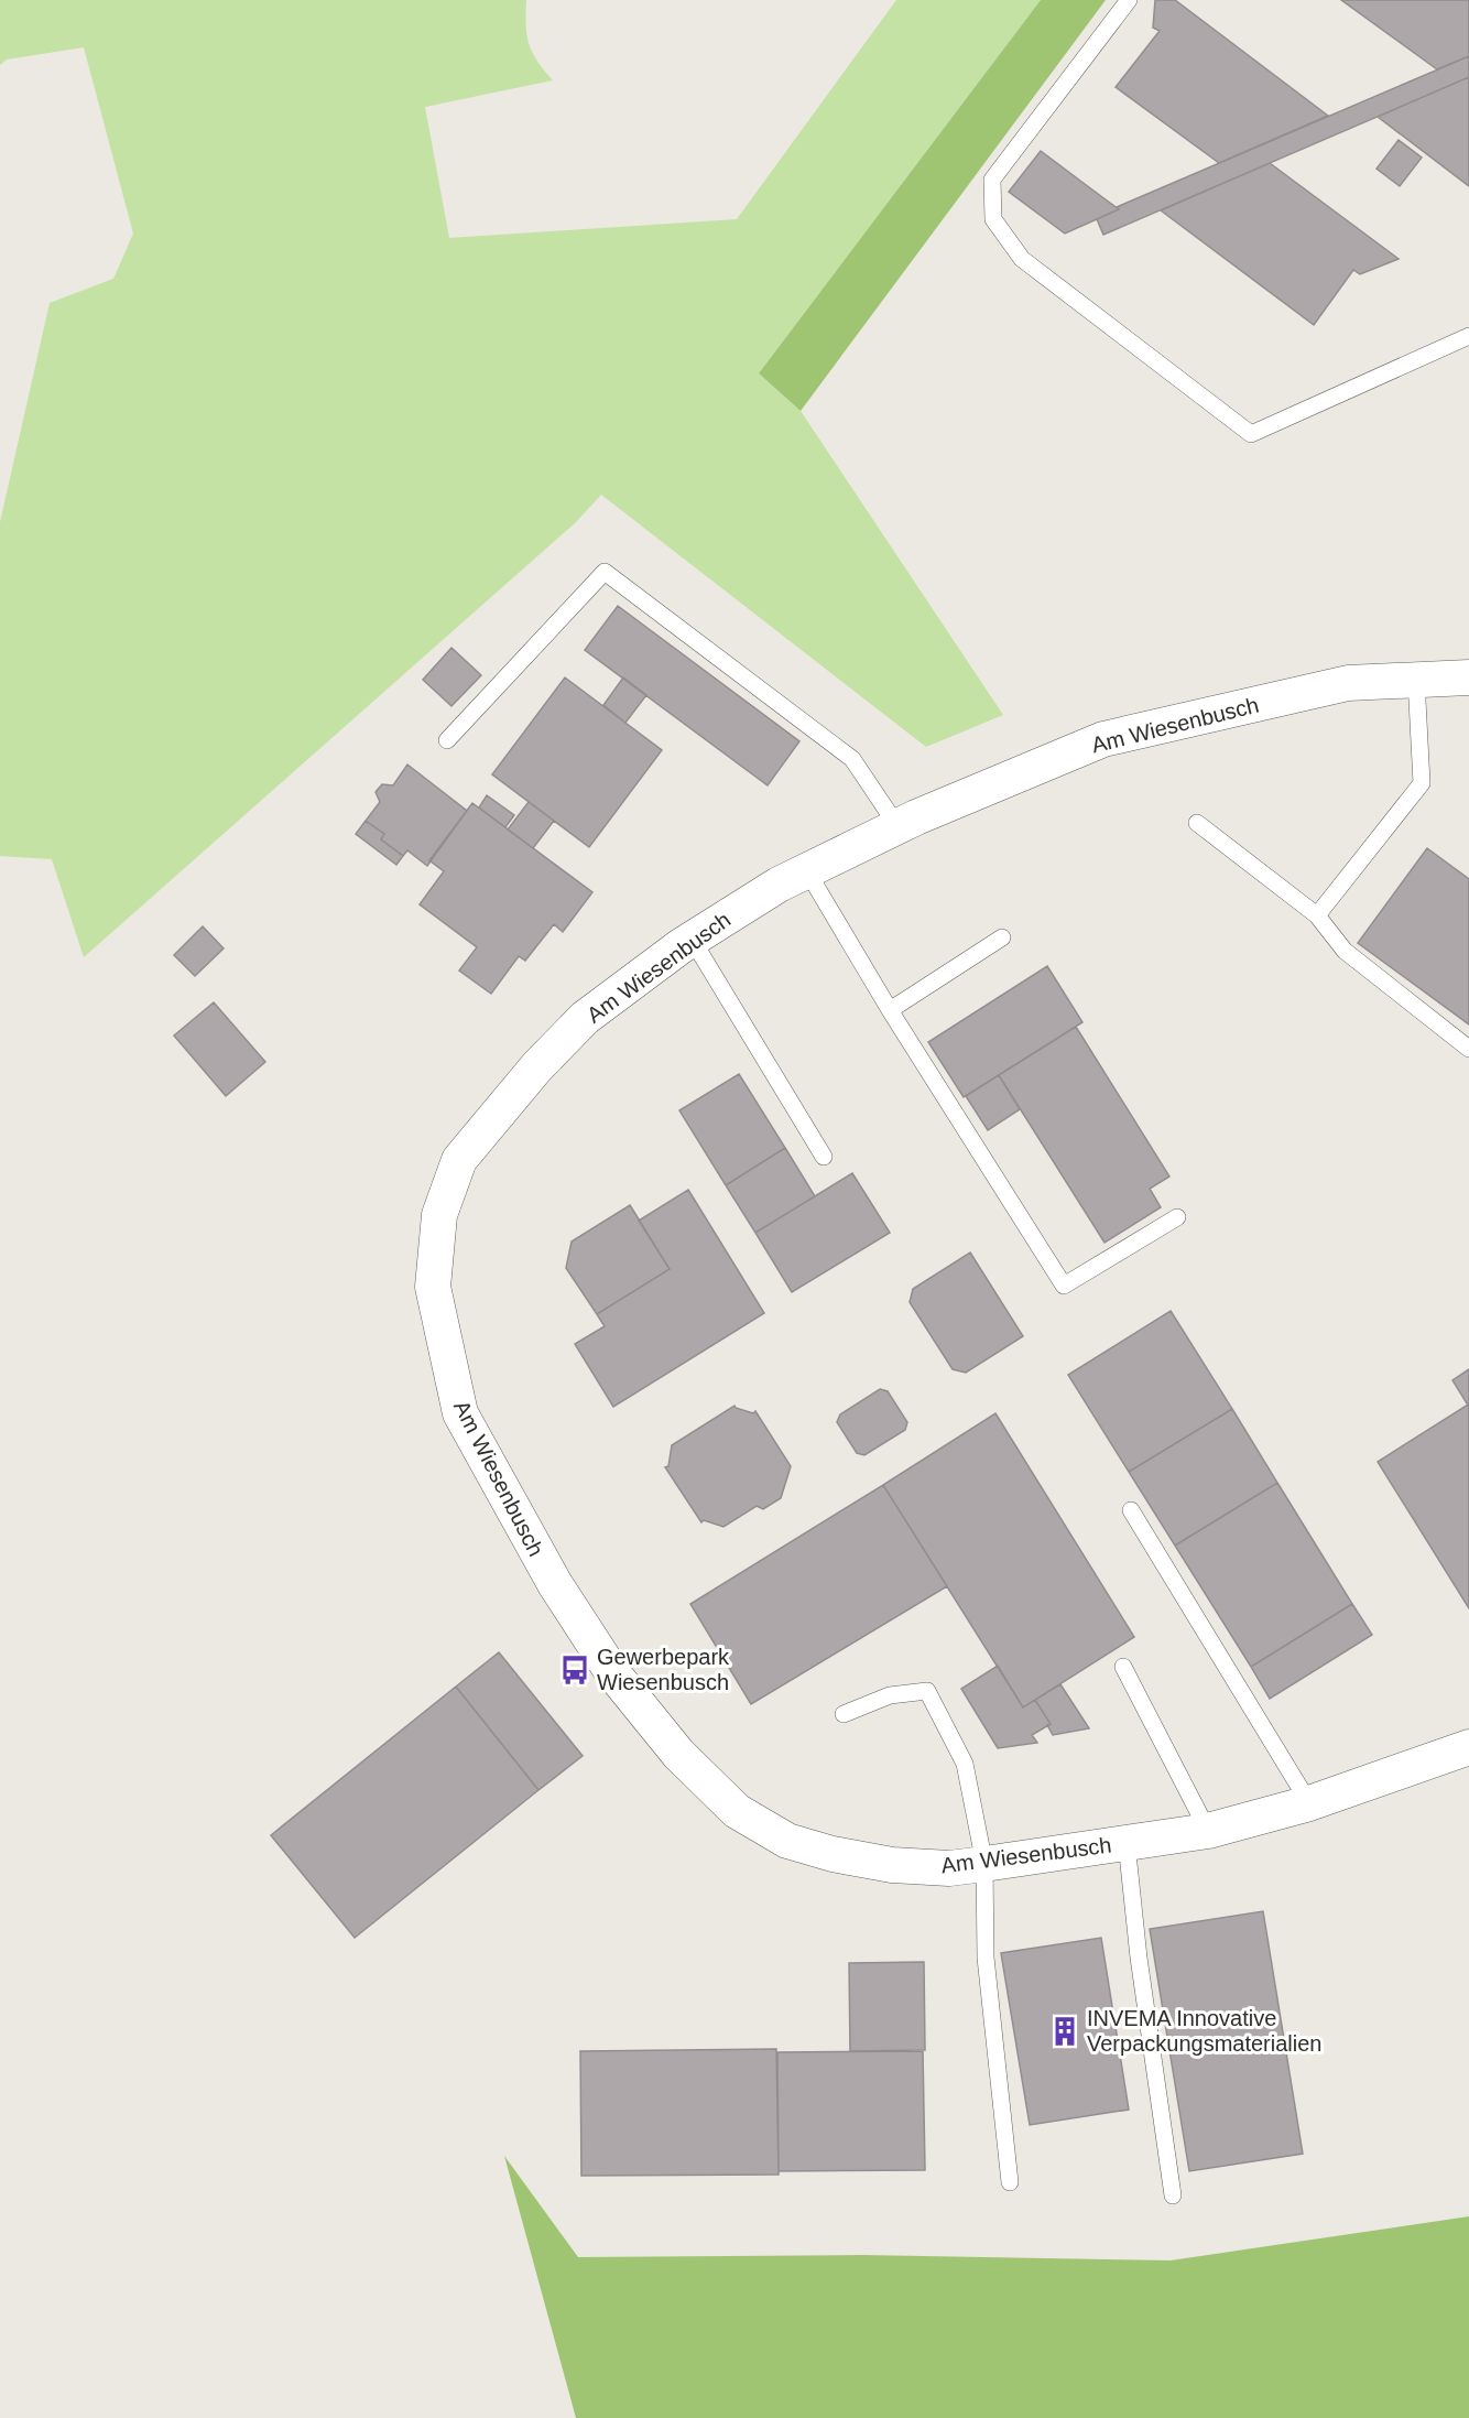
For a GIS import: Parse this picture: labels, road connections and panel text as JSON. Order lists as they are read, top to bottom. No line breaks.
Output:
{"streets":{"street":["Am Wiesenbusch"]},"places":{"bus stop":["Gewerbepark Wiesenbusch"],"building":["INVEMA Innovative Verpackungsmaterialien"]}}
